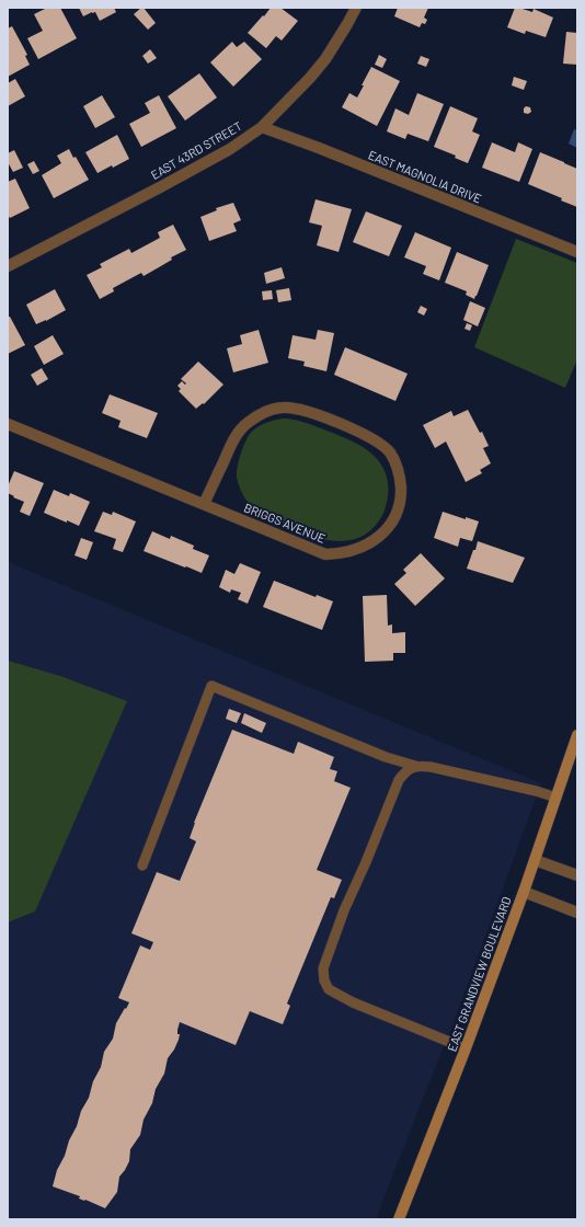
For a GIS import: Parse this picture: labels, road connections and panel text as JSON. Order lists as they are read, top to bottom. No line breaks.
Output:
{"streets":{"street":["EAST 43RD STREET","EAST MAGNOLIA DRIVE","BRIGGS AVENUE","EAST GRANDVIEW BOULEVARD"]},"crossings":[["EAST 43RD STREET","EAST MAGNOLIA DRIVE"]]}
